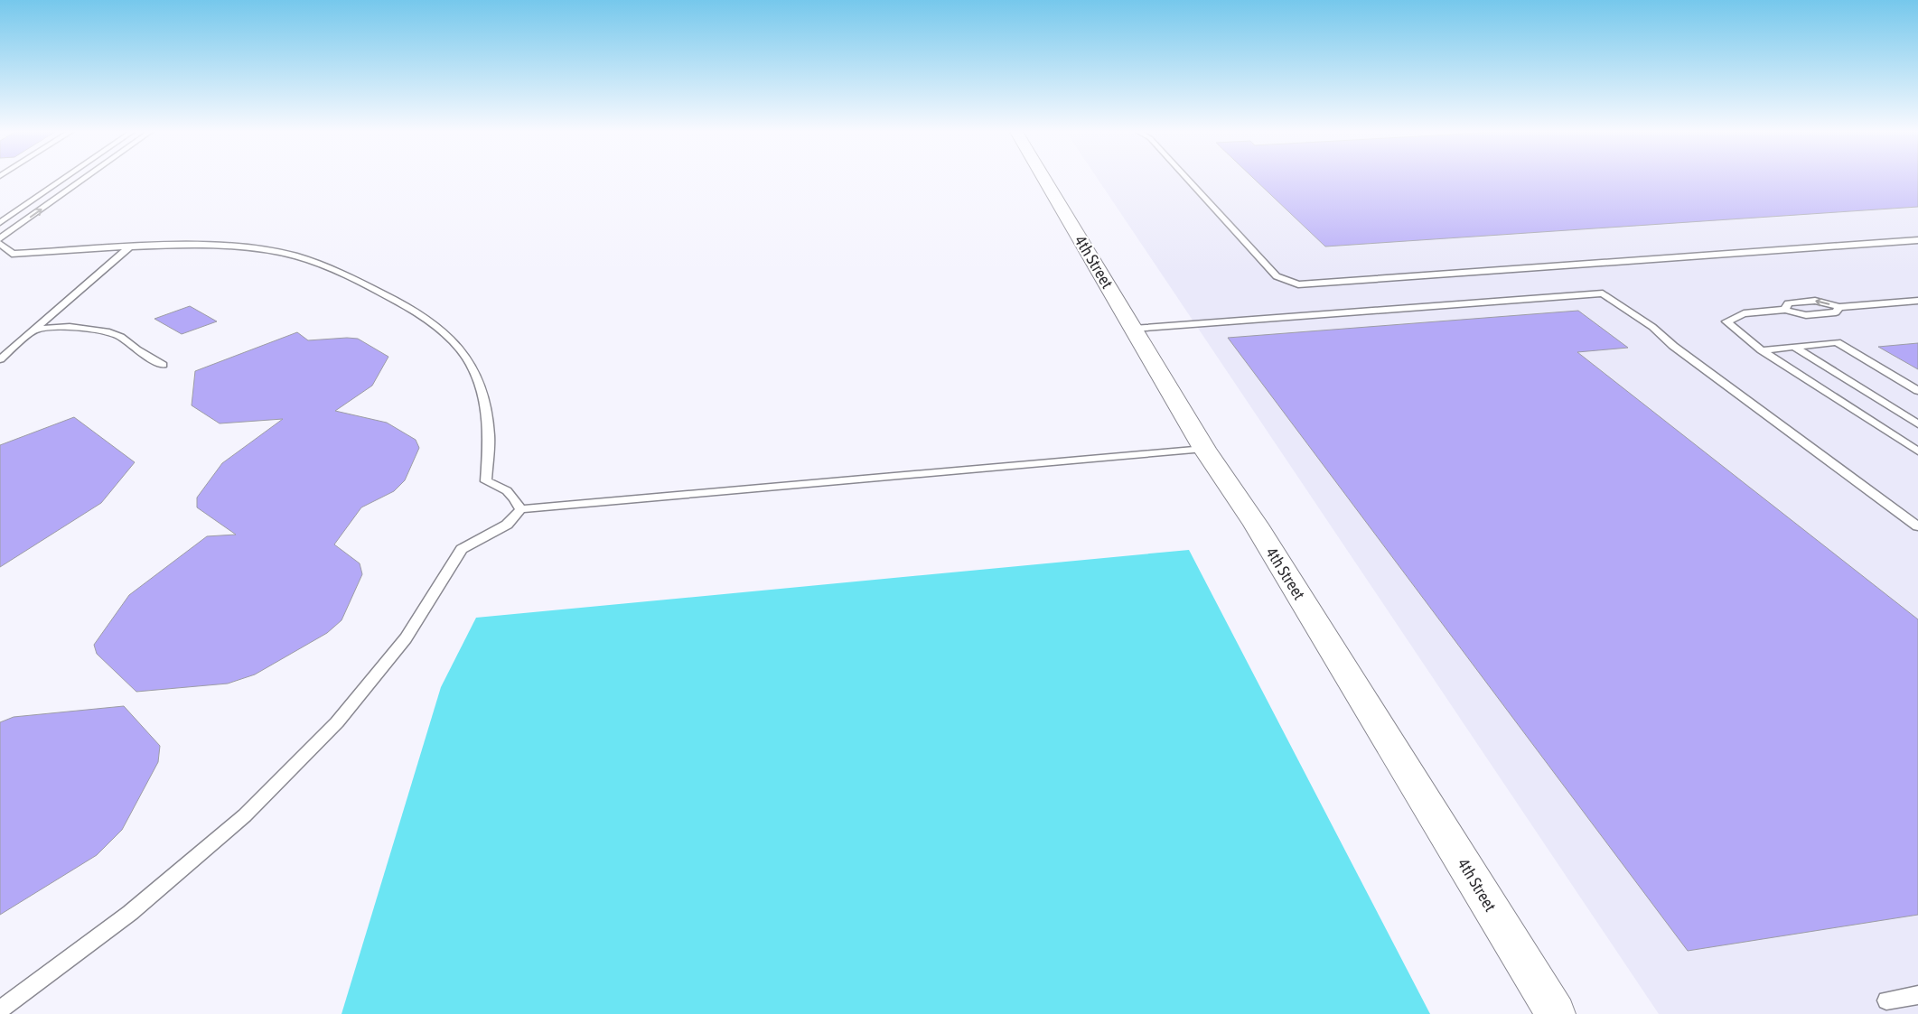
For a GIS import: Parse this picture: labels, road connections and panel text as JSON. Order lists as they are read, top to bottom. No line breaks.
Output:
{"streets":{"main road":["4th Street"]}}
